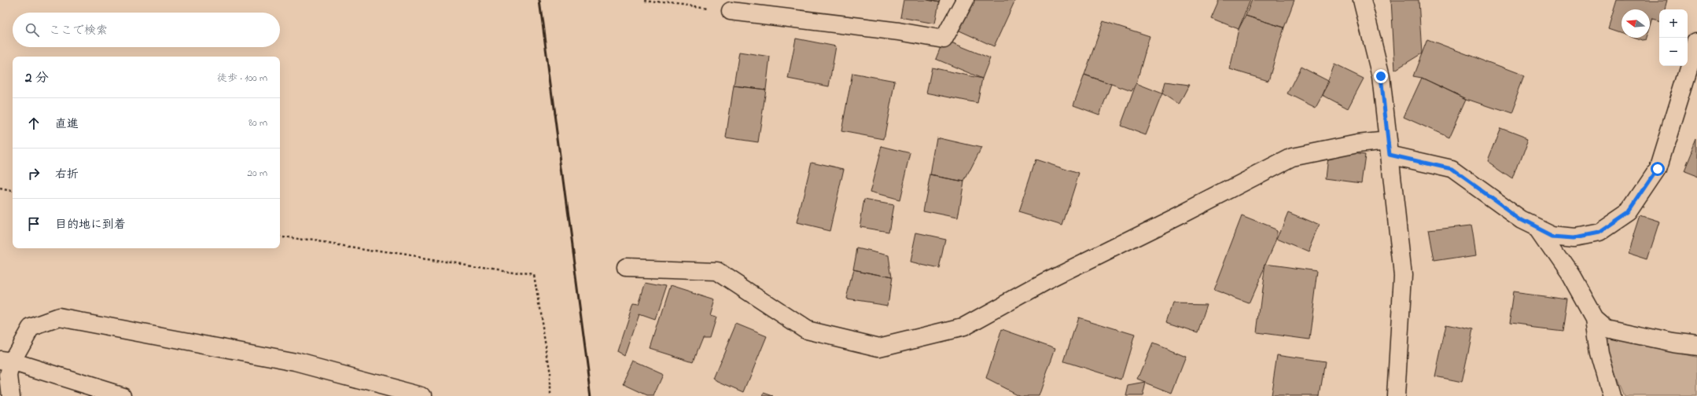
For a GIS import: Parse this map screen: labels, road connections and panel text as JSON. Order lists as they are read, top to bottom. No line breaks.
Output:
{"north":"left","page":{"map_buttons":["+","−"],"search":"ここで検索","heading":["2 分","徒歩 · 100 m"],"list":[["直進","80 m"],["右折","20 m"],"目的地に到着"]}}
